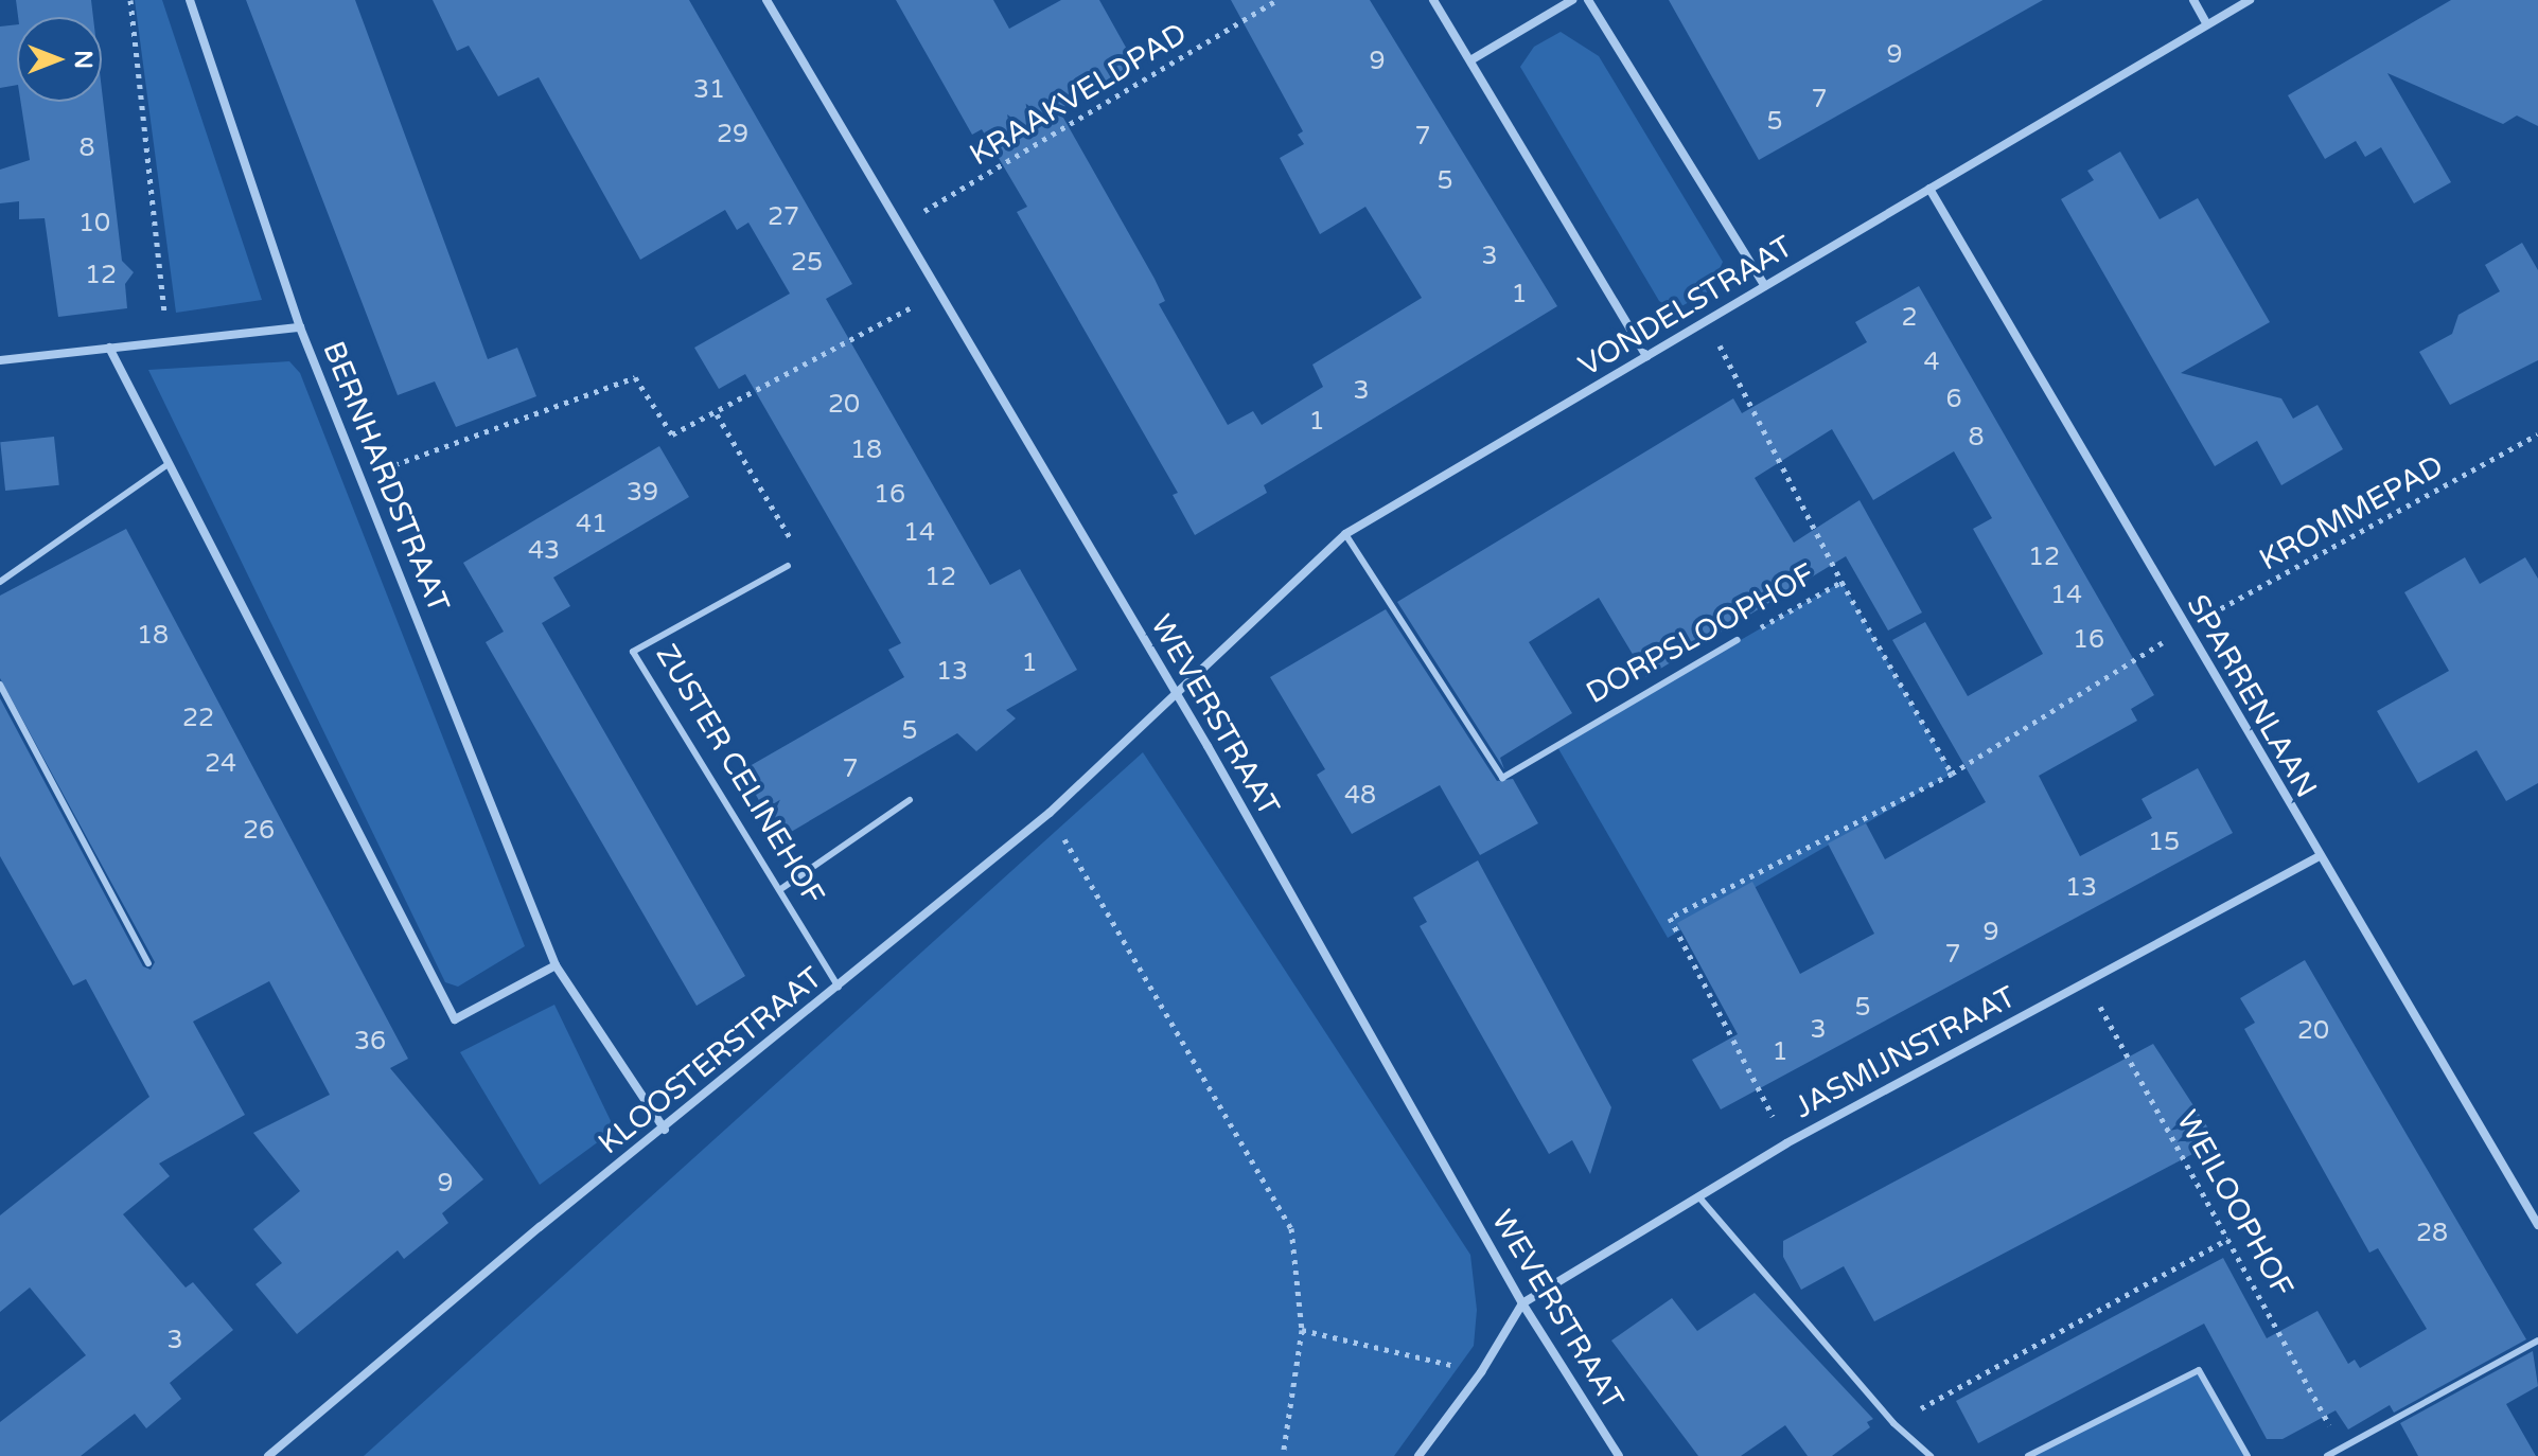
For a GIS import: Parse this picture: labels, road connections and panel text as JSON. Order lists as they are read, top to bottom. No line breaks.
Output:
{"streets":{"street":["VONDELSTRAAT","BERNHARDSTRAAT","SPARRENLAAN","WEVERSTRAAT","JASMIJNSTRAAT","KLOOSTERSTRAAT"],"lane":["DORPSLOOPHOF","ZUSTER CELINEHOF"],"path":["KRAAKVELDPAD","KROMMEPAD","WEILOOPHOF"]},"crossings":[["KRAAKVELDPAD","WEVERSTRAAT"],["VONDELSTRAAT","DORPSLOOPHOF"],["VONDELSTRAAT","SPARRENLAAN"],["VONDELSTRAAT","WEVERSTRAAT"],["VONDELSTRAAT","KLOOSTERSTRAAT"],["BERNHARDSTRAAT","KLOOSTERSTRAAT"],["KROMMEPAD","DORPSLOOPHOF"],["KROMMEPAD","SPARRENLAAN"],["SPARRENLAAN","JASMIJNSTRAAT"],["WEVERSTRAAT","JASMIJNSTRAAT"],["WEVERSTRAAT","KLOOSTERSTRAAT"],["ZUSTER CELINEHOF","KLOOSTERSTRAAT"],["JASMIJNSTRAAT","WEILOOPHOF"]],"house_numbers":["9","9","31","7","5","29","7","8","5","27","10","3","25","12","1","2","4","3","6","20","1","8","18","39","16","41","14","43","12","12","14","18","16","1","13","22","5","24","7","48","26","15","13","9","7","5","3","20","36","1","9","28","3"],"north":"right"}
